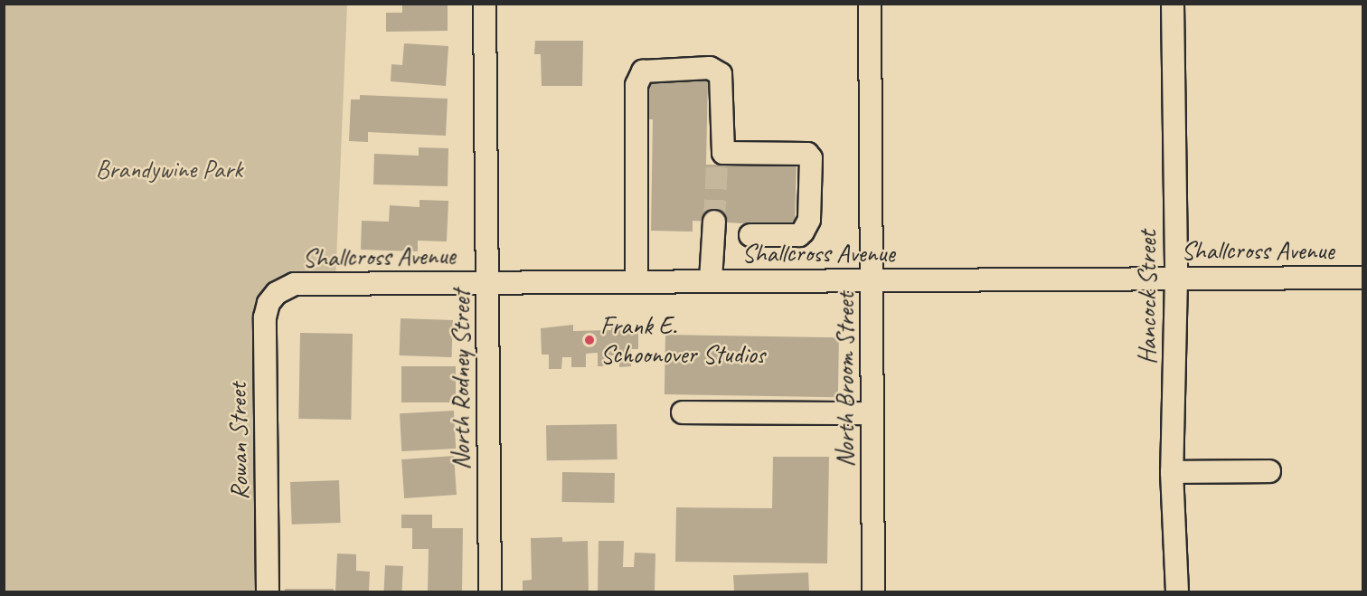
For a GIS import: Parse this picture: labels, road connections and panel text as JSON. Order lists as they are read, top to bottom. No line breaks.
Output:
{"streets":{"street":["Shallcross Avenue","Hancock Street","North Rodney Street","North Broom Street","Rowan Street"]},"crossings":[["Shallcross Avenue","Hancock Street"],["Shallcross Avenue","North Rodney Street"],["Shallcross Avenue","North Broom Street"],["Shallcross Avenue","Rowan Street"]],"parks":["Brandywine Park"],"places":["Frank E. Schoonover Studios"]}
